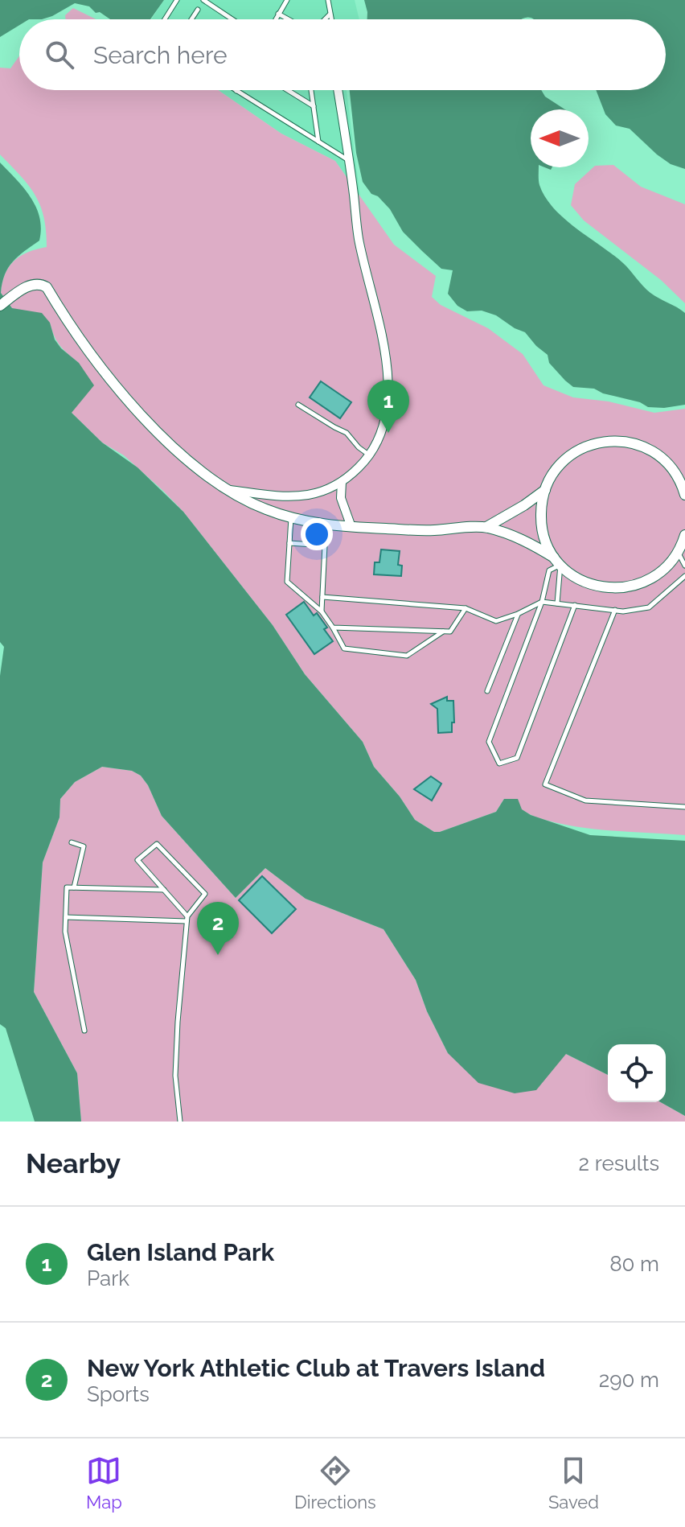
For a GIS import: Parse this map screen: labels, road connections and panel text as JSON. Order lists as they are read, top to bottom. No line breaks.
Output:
{"north":"left","page":{"search":"Search here","pins":["1","2"],"heading":["Nearby","2 results"],"list":[{"mark":"1","name":"Glen Island Park","note":"Park","value":"80 m"},{"mark":"2","name":"New York Athletic Club at Travers Island","note":"Sports","value":"290 m"}],"nav":["Map","Directions","Saved"]}}
